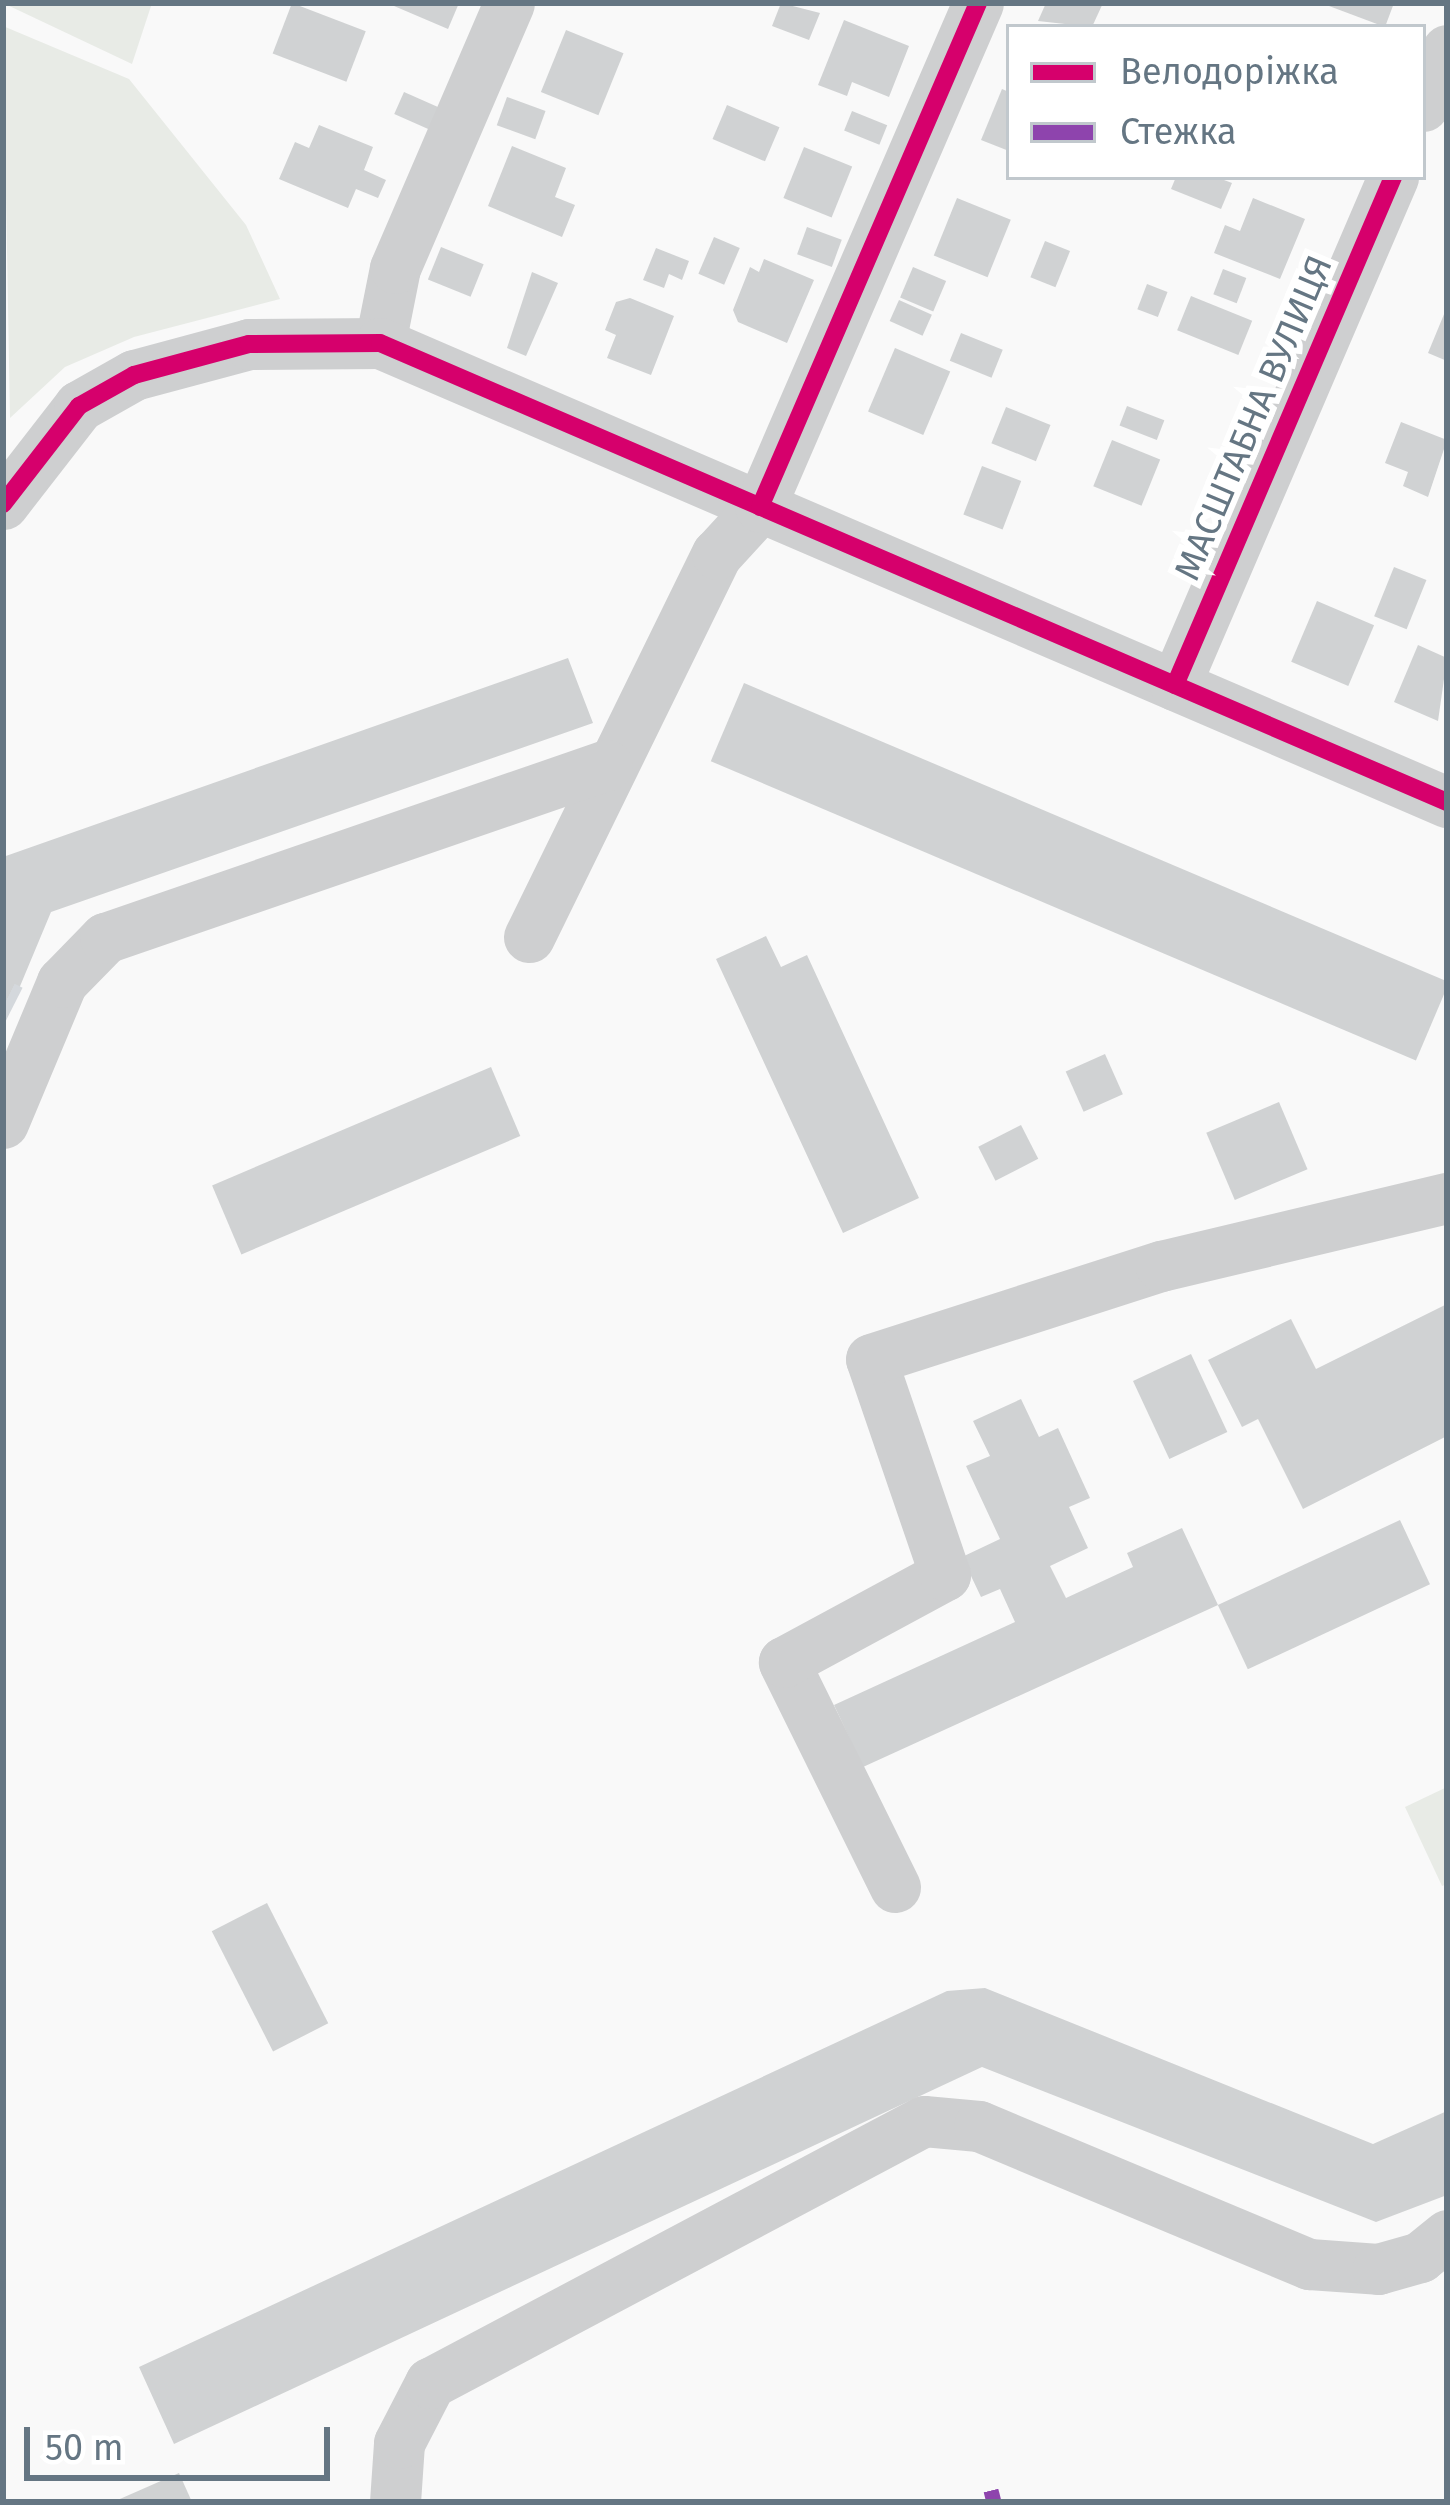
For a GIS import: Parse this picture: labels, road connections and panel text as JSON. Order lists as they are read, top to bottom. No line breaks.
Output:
{"streets":{"street":["МАСШТАБНА ВУЛИЦЯ"]},"legend":["Велодоріжка","Стежка"],"scale_bar":"50 m"}
